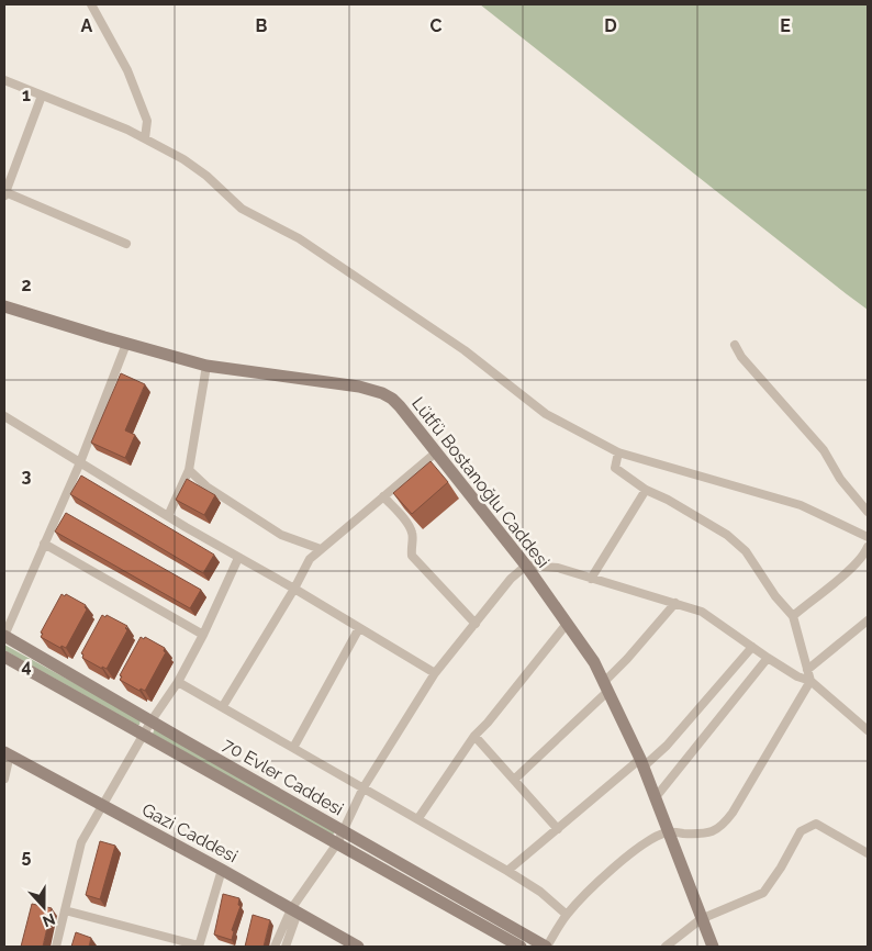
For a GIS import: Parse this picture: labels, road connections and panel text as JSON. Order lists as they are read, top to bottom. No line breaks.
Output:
{"streets":{"street":["Lütfü Bostanoğlu Caddesi","70 Evler Caddesi","Gazi Caddesi"]},"north":"bottom","grid":{"columns":["A","B","C","D","E"],"rows":["1","2","3","4","5"]}}
